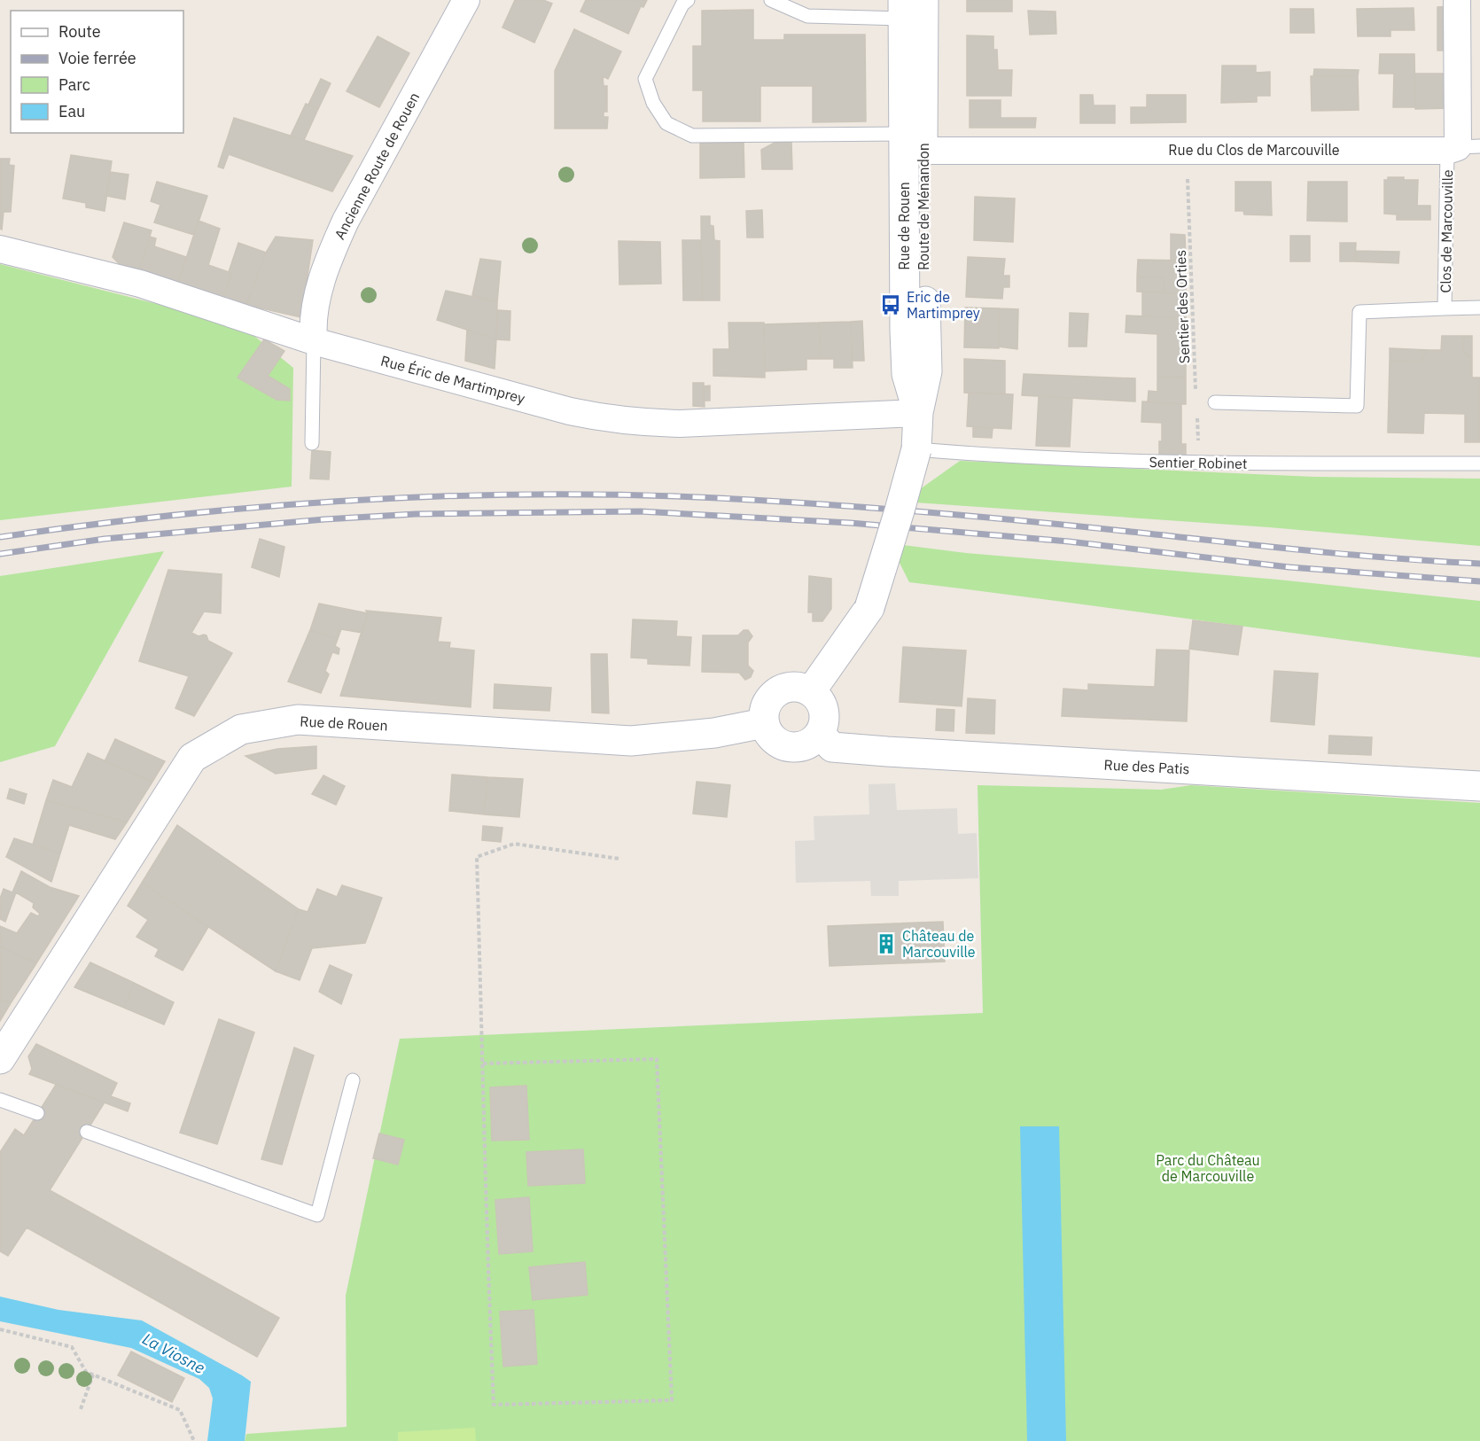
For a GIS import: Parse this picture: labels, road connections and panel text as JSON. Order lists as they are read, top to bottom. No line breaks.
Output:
{"streets":{"main road":["Route de Ménandon","Rue de Rouen","Rue des Patis"],"street":["Rue du Clos de Marcouville","Ancienne Route de Rouen","Rue Éric de Martimprey"],"lane":["Clos de Marcouville","Sentier Robinet"],"path":["Sentier des Orties"]},"crossings":[["Rue du Clos de Marcouville","Route de Ménandon"],["Rue du Clos de Marcouville","Clos de Marcouville"],["Rue du Clos de Marcouville","Sentier des Orties"],["Ancienne Route de Rouen","Rue Éric de Martimprey"],["Route de Ménandon","Rue Éric de Martimprey"],["Rue de Rouen","Rue des Patis"]],"water":["La Viosne"],"parks":["Parc du Château de Marcouville"],"places":{"bus stop":["Eric de Martimprey"],"building":["Château de Marcouville"]},"legend":["Route","Voie ferrée","Parc","Eau"]}
